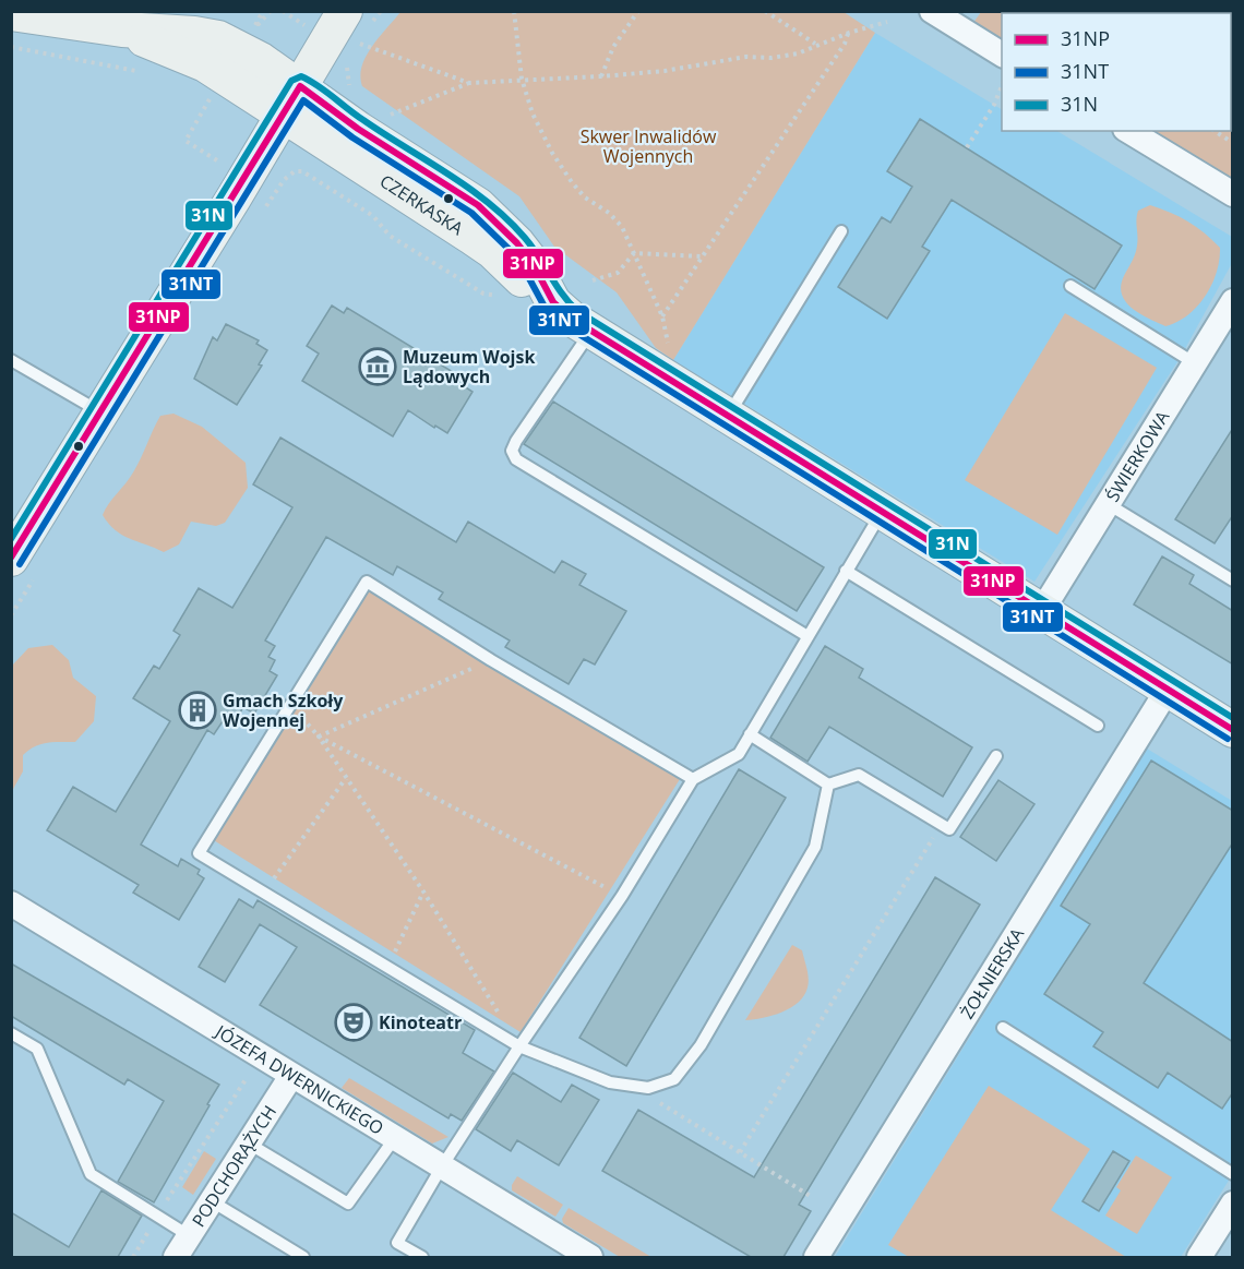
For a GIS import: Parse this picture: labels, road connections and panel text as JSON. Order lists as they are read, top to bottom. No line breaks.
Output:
{"streets":{"street":["CZERKASKA","ŚWIERKOWA","ŻOŁNIERSKA","JÓZEFA DWERNICKIEGO","PODCHORĄŻYCH"]},"crossings":[["CZERKASKA","ŚWIERKOWA"],["CZERKASKA","ŻOŁNIERSKA"],["JÓZEFA DWERNICKIEGO","PODCHORĄŻYCH"]],"parks":["Skwer Inwalidów Wojennych"],"places":{"museum":["Muzeum Wojsk Lądowych"],"building":["Gmach Szkoły Wojennej"],"theatre":["Kinoteatr"]},"lines":["transit line 31N","transit line 31NP","transit line 31NT"],"legend":["31NP","31NT","31N"]}
